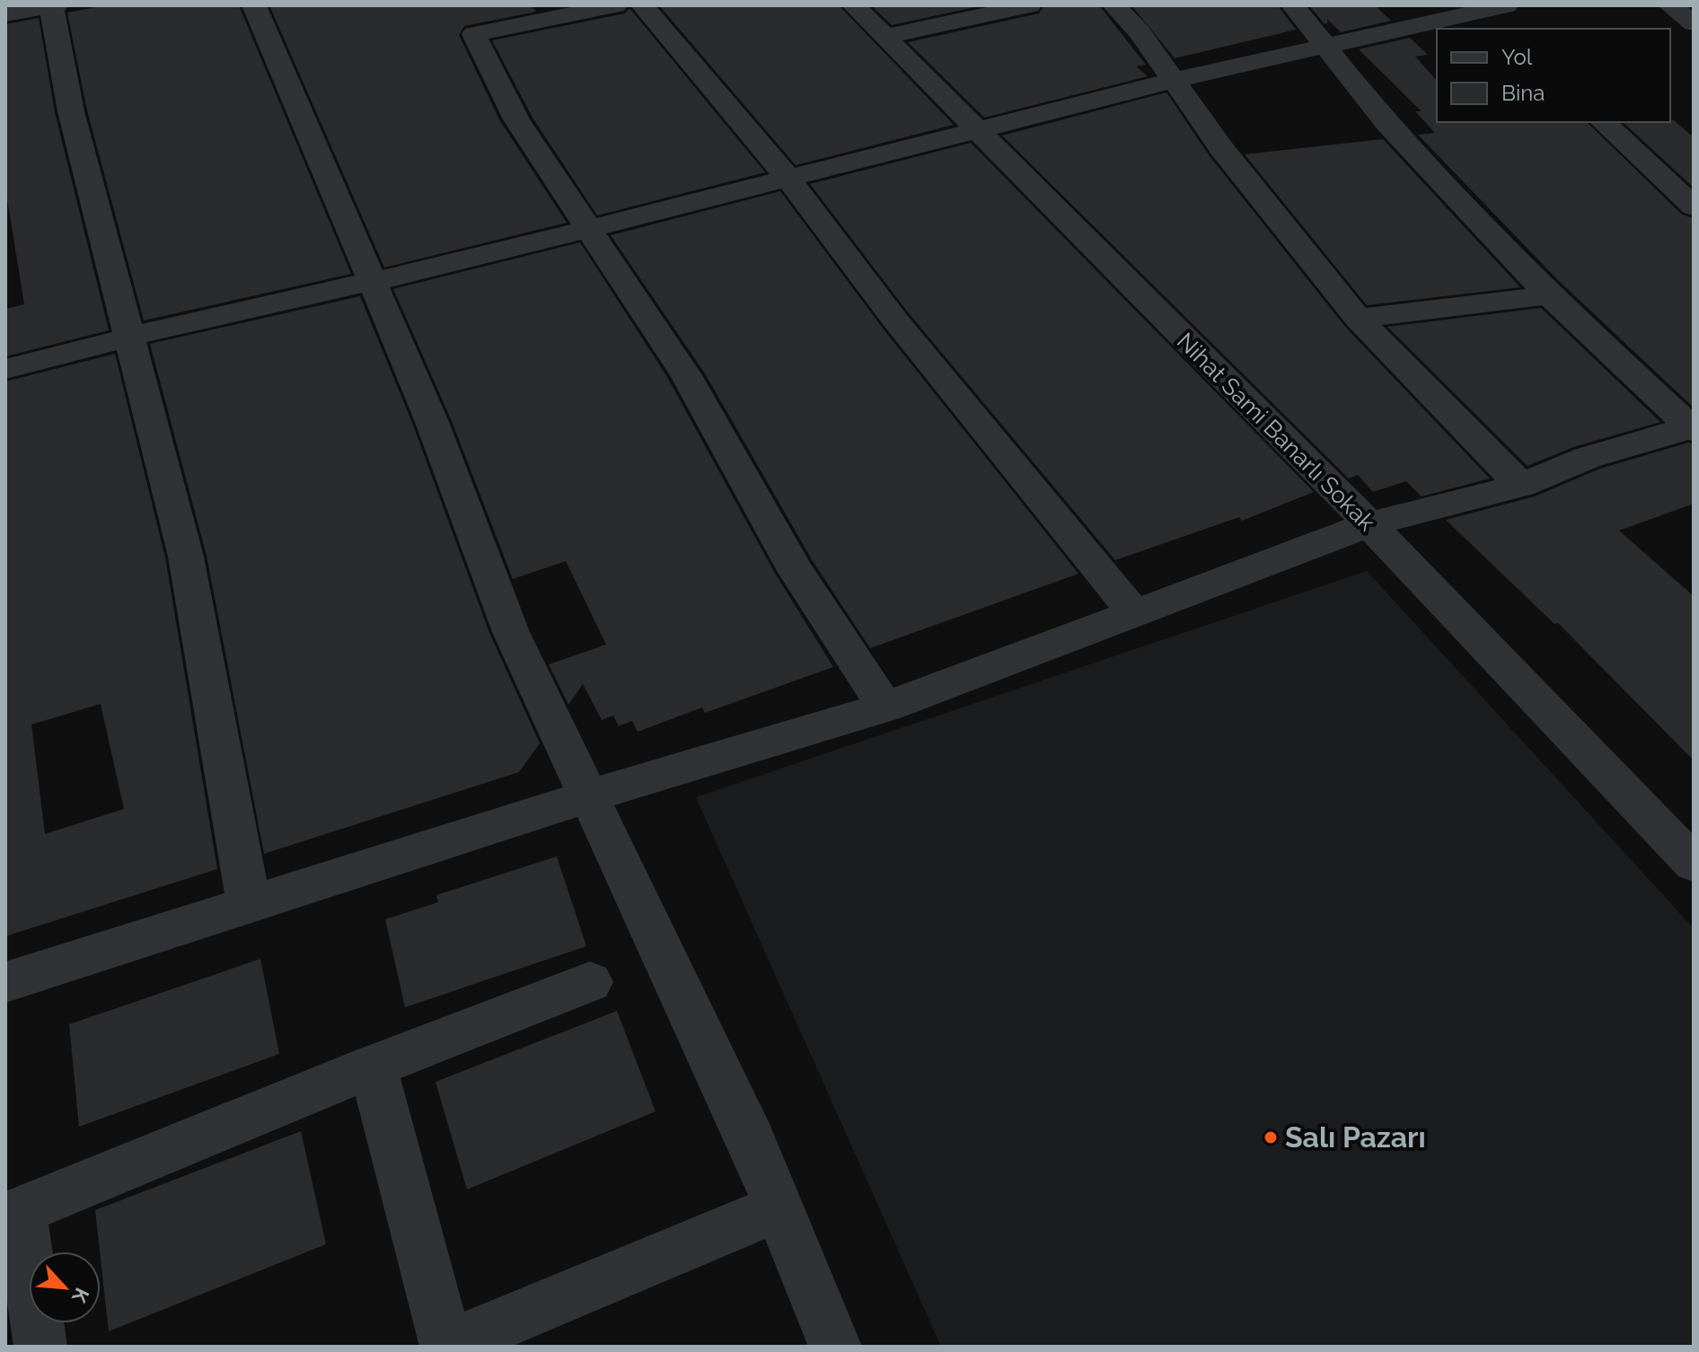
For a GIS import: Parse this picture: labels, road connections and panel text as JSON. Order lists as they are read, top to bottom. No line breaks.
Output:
{"streets":{"street":["Nihat Sami Banarlı Sokak"]},"places":["Salı Pazarı"],"legend":["Yol","Bina"],"north":"bottom right"}
